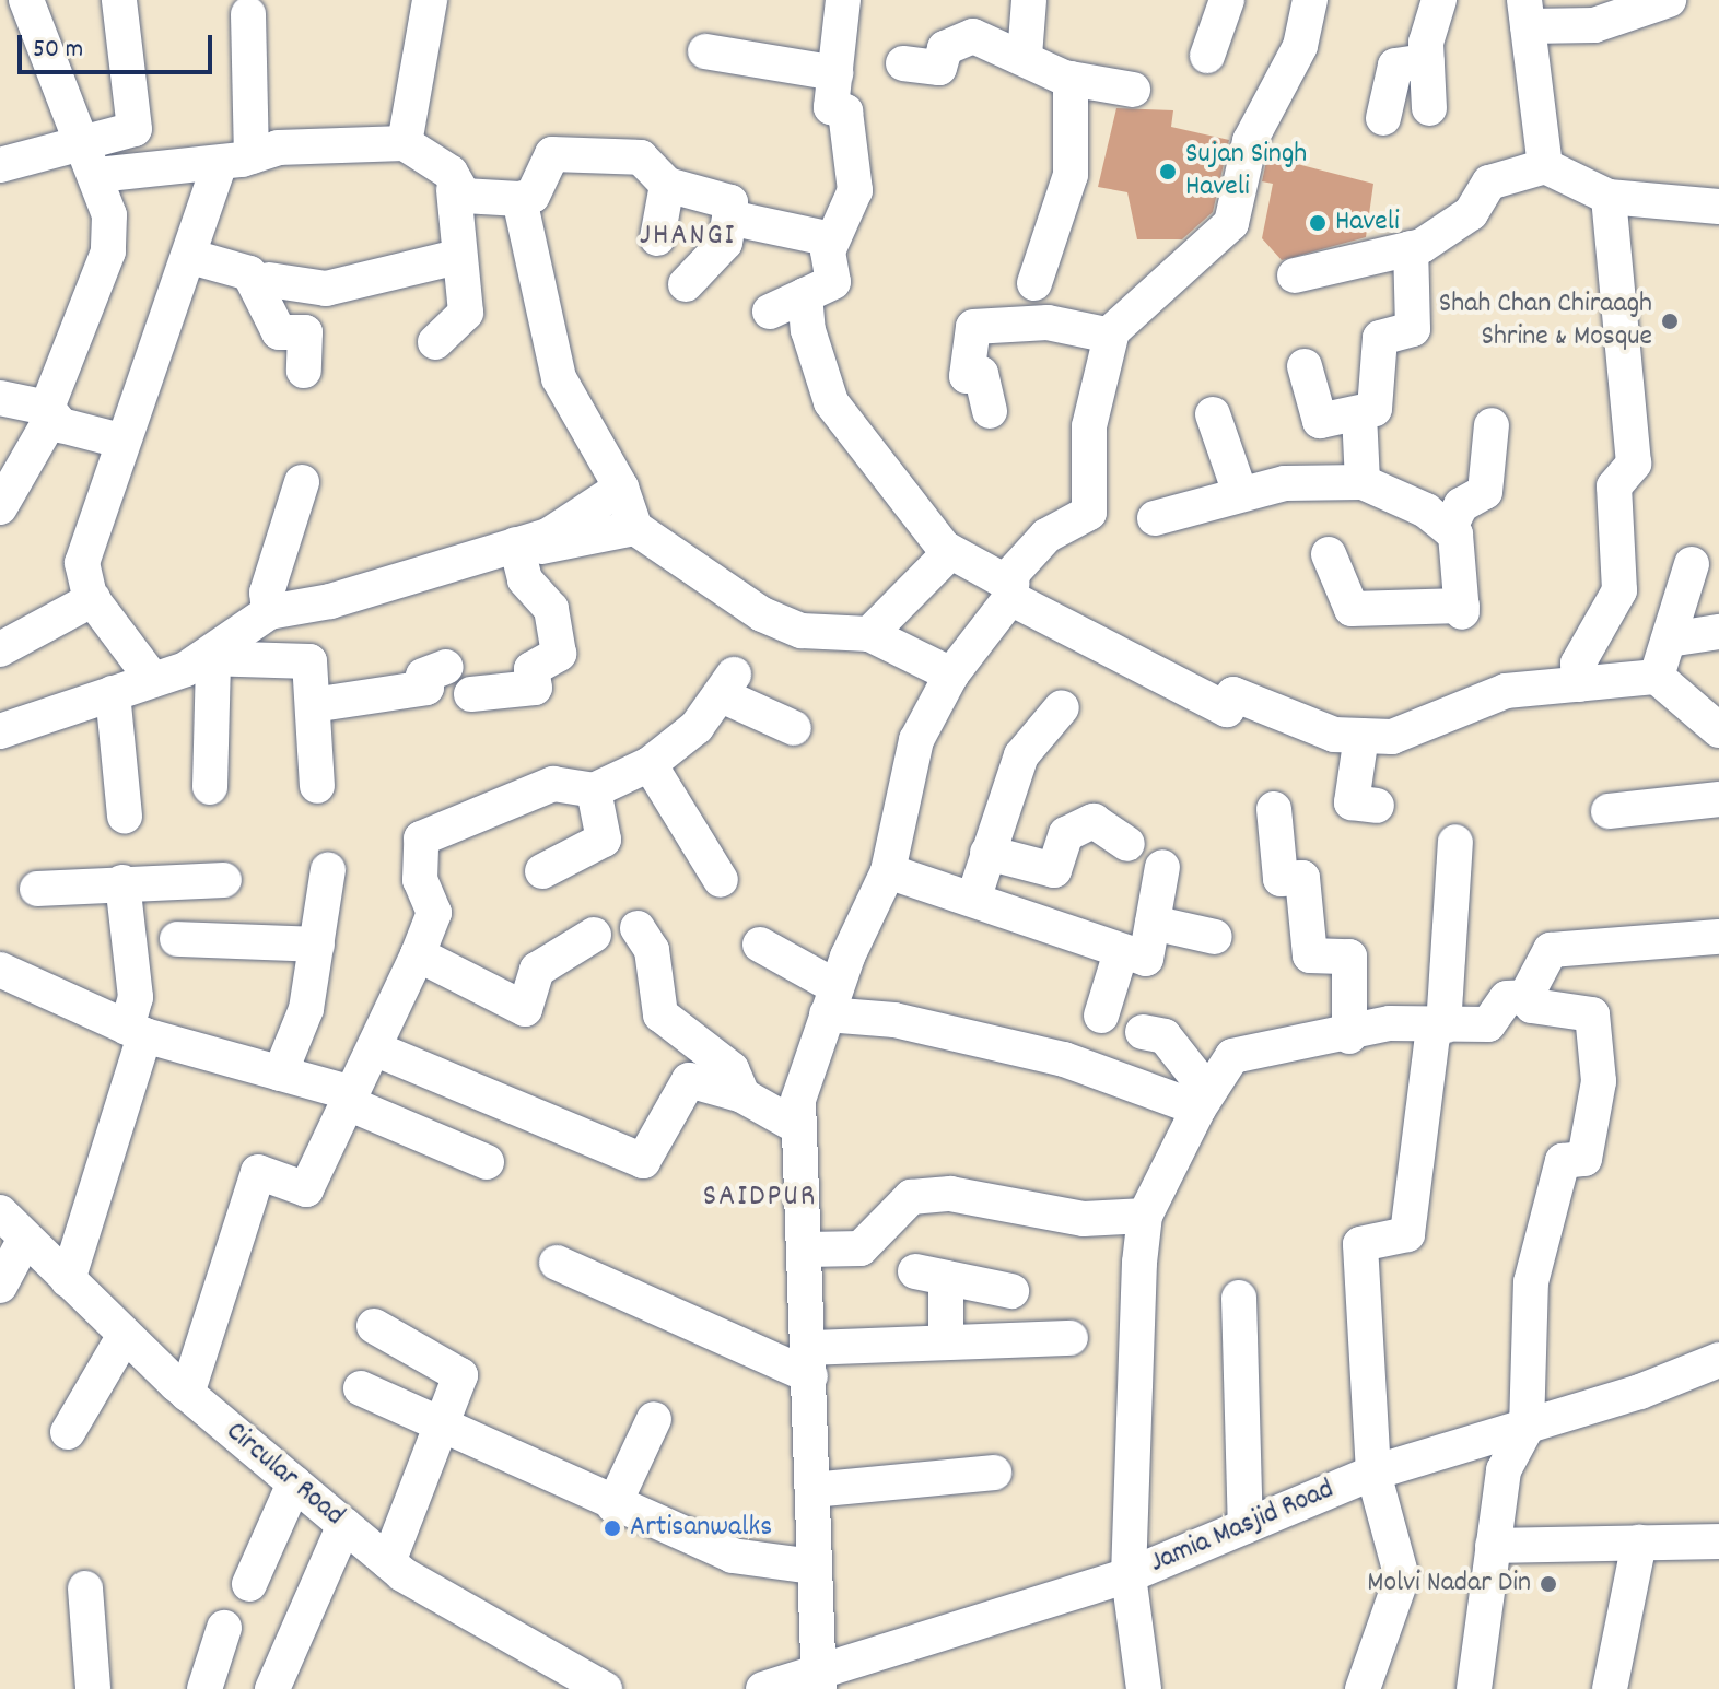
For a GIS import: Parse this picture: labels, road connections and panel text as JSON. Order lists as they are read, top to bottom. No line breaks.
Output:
{"streets":{"street":["Circular Road","Jamia Masjid Road"]},"districts":["JHANGI","SAIDPUR"],"places":["Sujan Singh Haveli","Haveli","Shah Chan Chiraagh Shrine & Mosque","Artisanwalks","Molvi Nadar Din"],"scale_bar":"50 m"}
